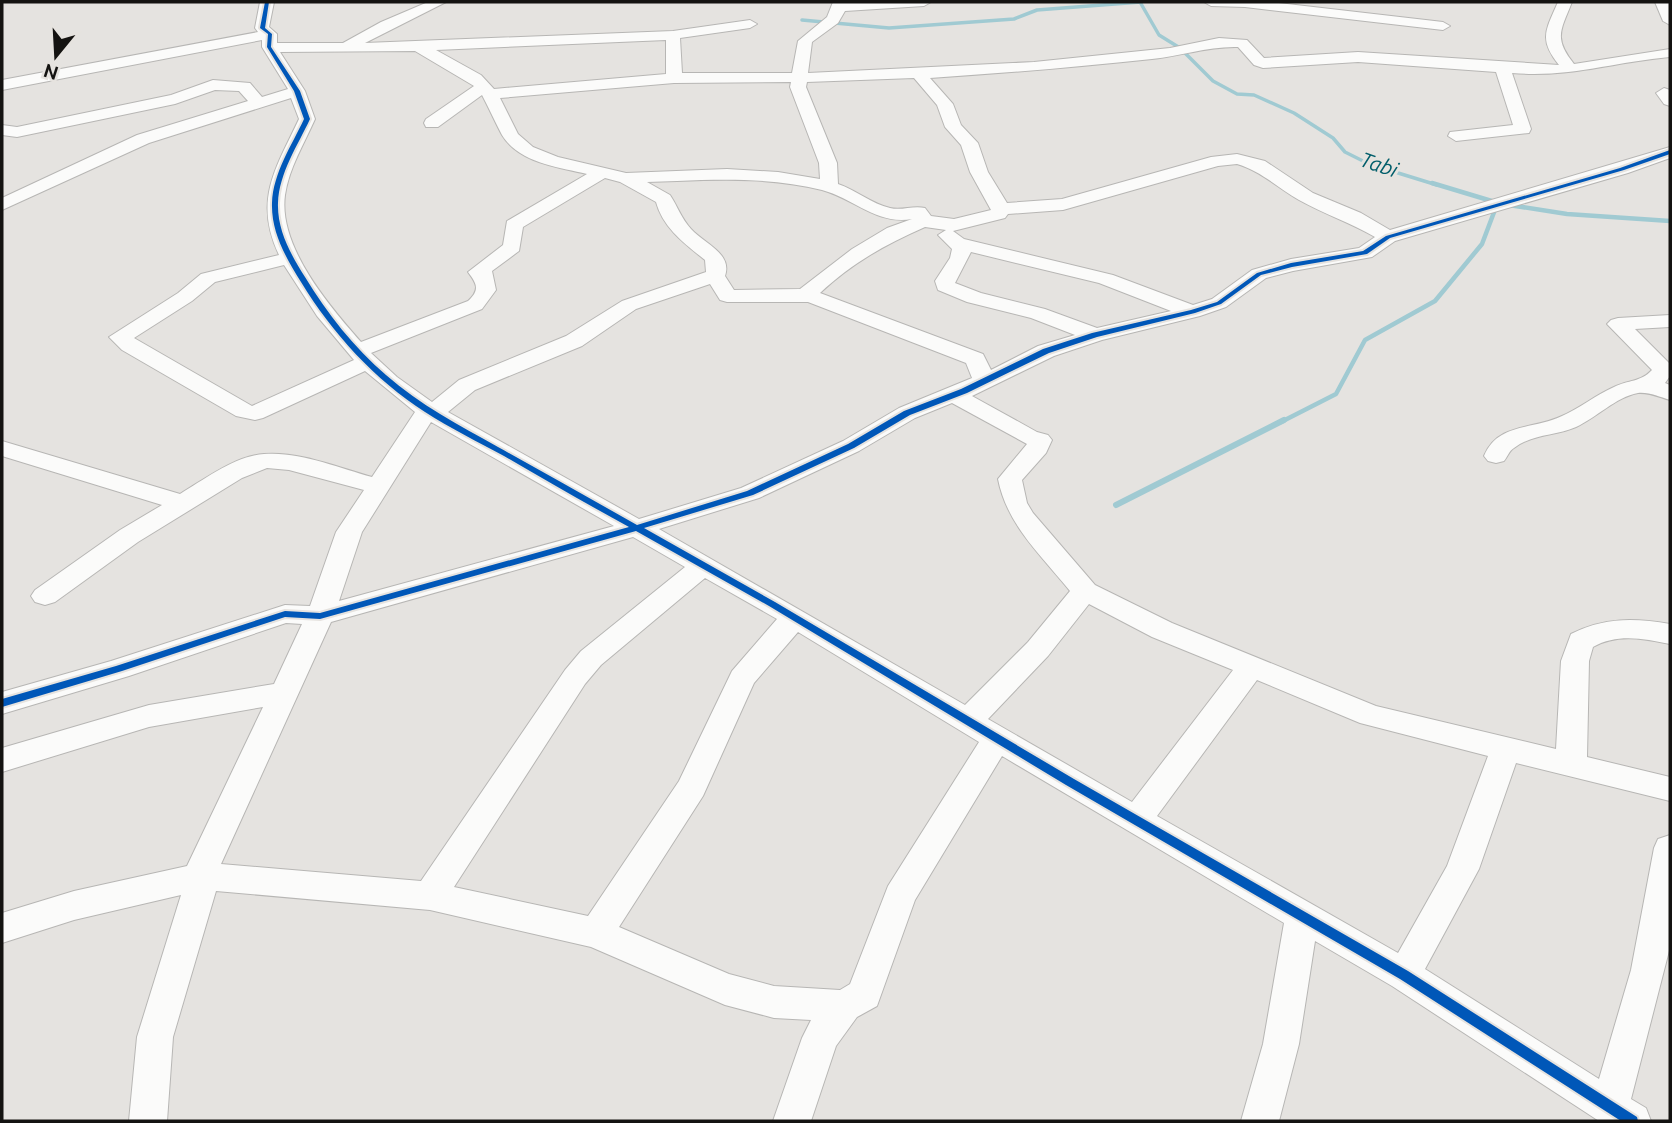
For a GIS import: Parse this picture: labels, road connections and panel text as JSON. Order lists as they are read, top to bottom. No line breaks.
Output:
{"water":["Tabi"],"north":"bottom"}
